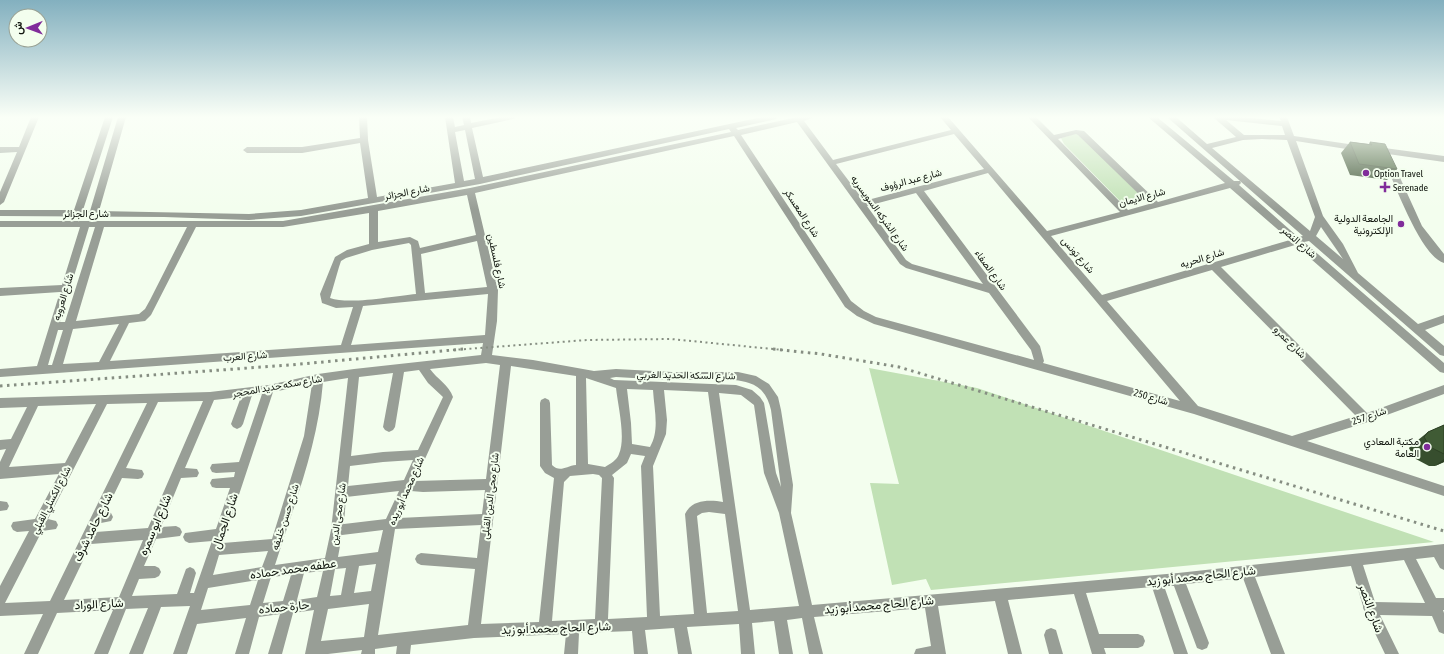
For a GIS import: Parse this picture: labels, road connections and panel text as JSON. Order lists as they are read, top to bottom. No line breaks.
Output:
{"streets":{"street":["شارع عبد الرؤوف","شارع الجزائر","شارع الايمان","شارع المعسكر","شارع الشركه السويسريه","شارع النصر","شارع تونس","شارع الحريه","شارع فلسطين","شارع الصفاء","شارع العروبه","شارع عمرو","شارع العرب","شارع السكه الحديد الغربي","شارع سكه حديد المحجر","شارع 250","شارع 257","شارع محمد أبو ريده","شارع محى الدين القبلى","شارع الكسلي القبلي","شارع محى الدين","شارع حسن خليفه","شارع الجمال","شارع ابو سمره","شارع حامد شرف","عطفه محمد حماده","شارع الحاج محمد أبو زيد","شارع الوراد","حارة حماده"]},"crossings":[["شارع عبد الرؤوف","شارع الشركه السويسريه"],["شارع عبد الرؤوف","شارع تونس"],["شارع عبد الرؤوف","شارع الصفاء"],["شارع الجزائر","شارع فلسطين"],["شارع الجزائر","شارع العروبه"],["شارع الايمان","شارع النصر"],["شارع الايمان","شارع تونس"],["شارع المعسكر","شارع 250"],["شارع الشركه السويسريه","شارع الصفاء"],["شارع النصر","شارع الحريه"],["شارع النصر","شارع الحاج محمد أبو زيد"],["شارع تونس","شارع الحريه"],["شارع تونس","شارع 250"],["شارع الحريه","شارع عمرو"],["شارع فلسطين","شارع العرب"],["شارع فلسطين","شارع سكه حديد المحجر"],["شارع الصفاء","شارع 250"],["شارع العروبه","شارع العرب"],["شارع عمرو","شارع 257"],["شارع السكه الحديد الغربي","شارع سكه حديد المحجر"],["شارع السكه الحديد الغربي","شارع محى الدين القبلى"],["شارع السكه الحديد الغربي","شارع الحاج محمد أبو زيد"],["شارع سكه حديد المحجر","شارع محمد أبو ريده"],["شارع سكه حديد المحجر","شارع محى الدين القبلى"],["شارع سكه حديد المحجر","شارع الكسلي القبلي"],["شارع سكه حديد المحجر","شارع محى الدين"],["شارع سكه حديد المحجر","شارع حسن خليفه"],["شارع سكه حديد المحجر","شارع الجمال"],["شارع سكه حديد المحجر","شارع ابو سمره"],["شارع سكه حديد المحجر","شارع حامد شرف"],["شارع 250","شارع 257"],["شارع محمد أبو ريده","عطفه محمد حماده"],["شارع محمد أبو ريده","شارع الحاج محمد أبو زيد"],["شارع محمد أبو ريده","حارة حماده"],["شارع محى الدين القبلى","شارع الحاج محمد أبو زيد"],["شارع محى الدين","عطفه محمد حماده"],["شارع محى الدين","شارع الحاج محمد أبو زيد"],["شارع محى الدين","حارة حماده"],["شارع حسن خليفه","عطفه محمد حماده"],["شارع حسن خليفه","حارة حماده"],["شارع الجمال","عطفه محمد حماده"],["شارع الجمال","شارع الوراد"],["شارع الجمال","حارة حماده"],["شارع ابو سمره","شارع الوراد"],["شارع حامد شرف","شارع الوراد"]],"places":{"other":["Option Travel","الجامعة الدولية الإلكترونية","مكتبة المعادي العامة"],"health":["Serenade"]},"north":"left"}
